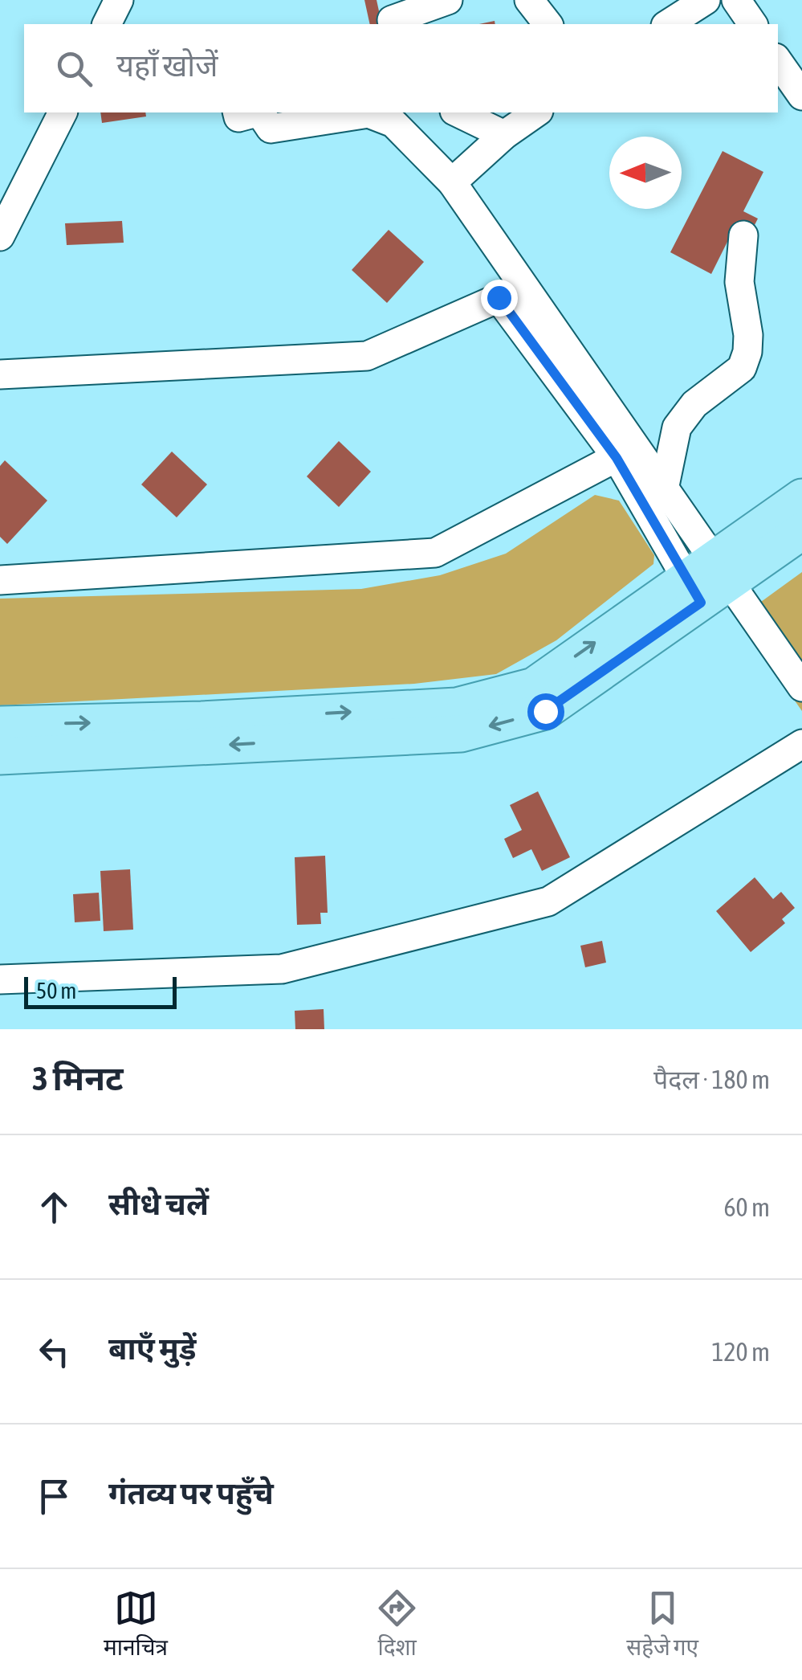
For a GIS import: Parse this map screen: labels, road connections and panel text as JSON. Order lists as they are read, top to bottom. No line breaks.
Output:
{"scale_bar":"50 m","north":"left","page":{"search":"यहाँ खोजें","scale":"50 m","heading":["3 मिनट","पैदल · 180 m"],"list":[["सीधे चलें","60 m"],["बाएँ मुड़ें","120 m"],"गंतव्य पर पहुँचे"],"nav":["मानचित्र","दिशा","सहेजे गए"]}}
